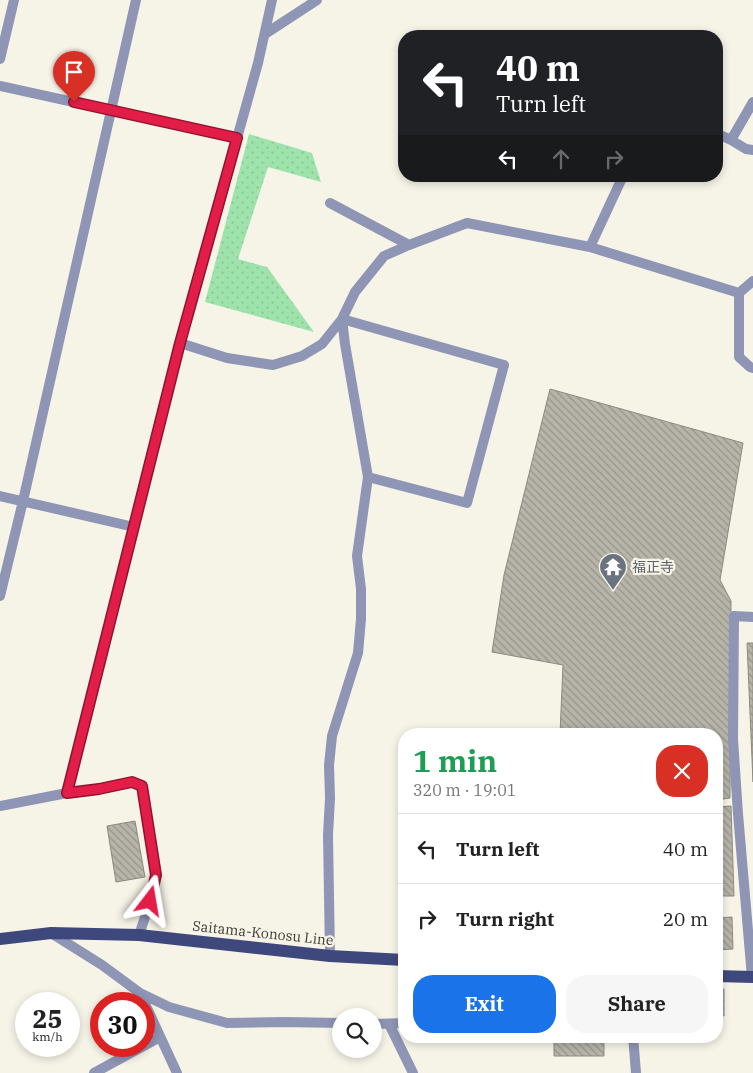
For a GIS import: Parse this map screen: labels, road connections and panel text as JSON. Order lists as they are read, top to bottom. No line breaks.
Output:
{"streets":{"main road":["Saitama-Konosu Line"]},"places":{"temple":["福正寺"]},"page":{"turn":["40 m","Turn left"],"heading":["1 min","320 m · 19:01"],"list":[{"name":"Turn left","value":"40 m"},{"name":"Turn right","value":"20 m"}],"buttons":["Exit","Share"],"speed":"25 km/h","limit":"30"}}
